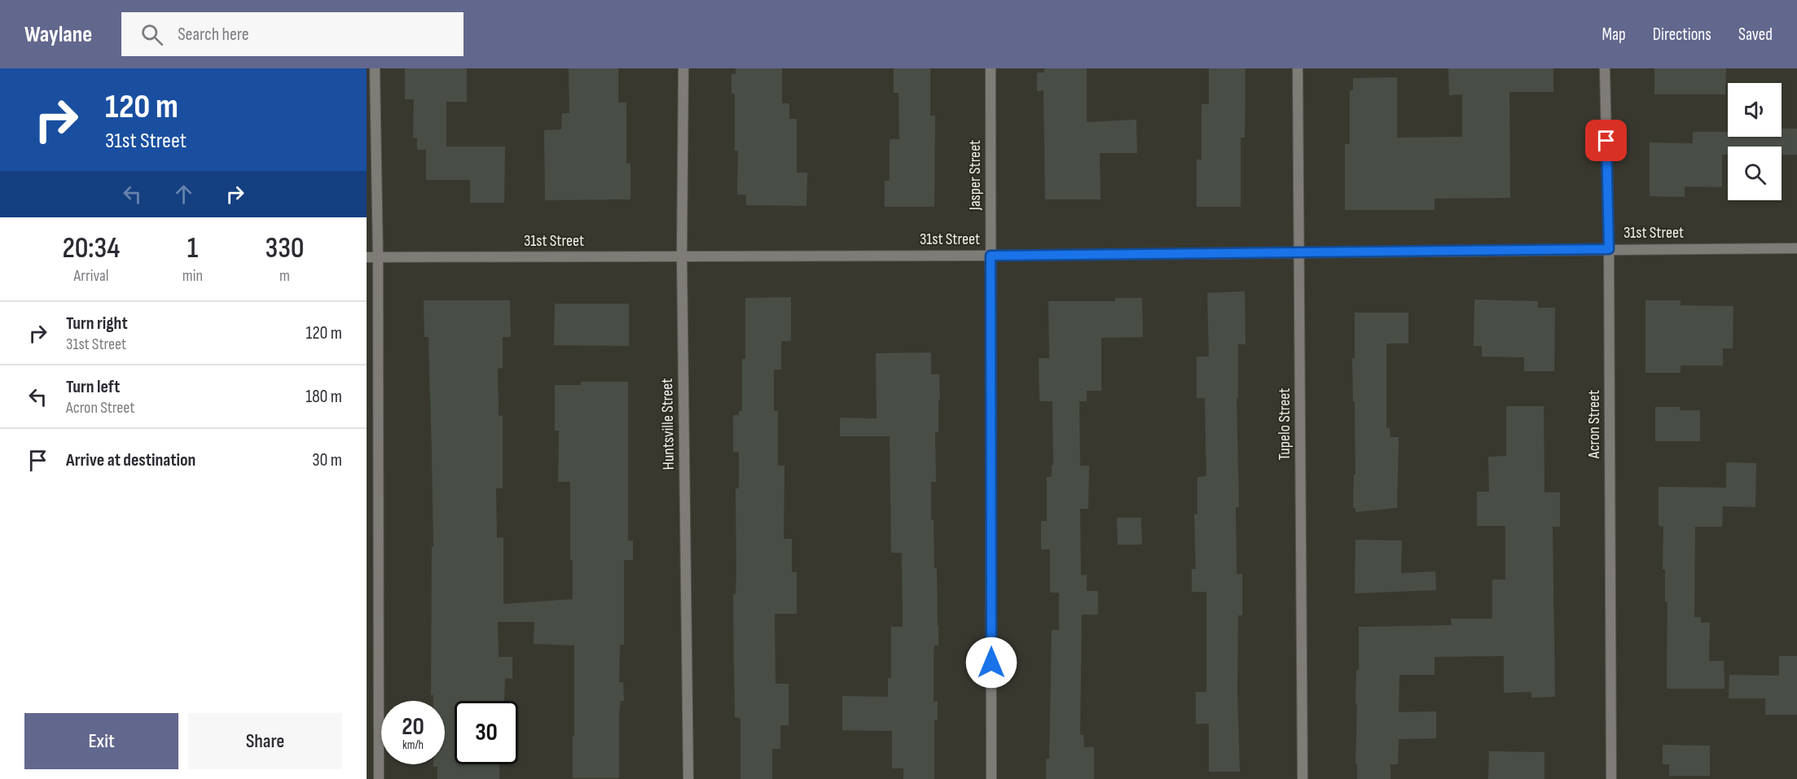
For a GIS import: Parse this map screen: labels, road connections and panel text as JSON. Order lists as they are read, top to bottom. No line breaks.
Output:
{"streets":{"street":["Jasper Street","31st Street","Huntsville Street","Tupelo Street","Acron Street"]},"crossings":[["Jasper Street","31st Street"],["31st Street","Huntsville Street"],["31st Street","Tupelo Street"],["31st Street","Acron Street"]],"page":{"header":"Waylane","search":"Search here","nav":["Map","Directions","Saved"],"turn":["120 m","31st Street"],"eta":["20:34","Arrival","1","min","330","m"],"list":[{"name":"Turn right","note":"31st Street","value":"120 m"},{"name":"Turn left","note":"Acron Street","value":"180 m"},{"name":"Arrive at destination","value":"30 m"}],"speed":"20 km/h","limit":"30","buttons":["Exit","Share"]}}
